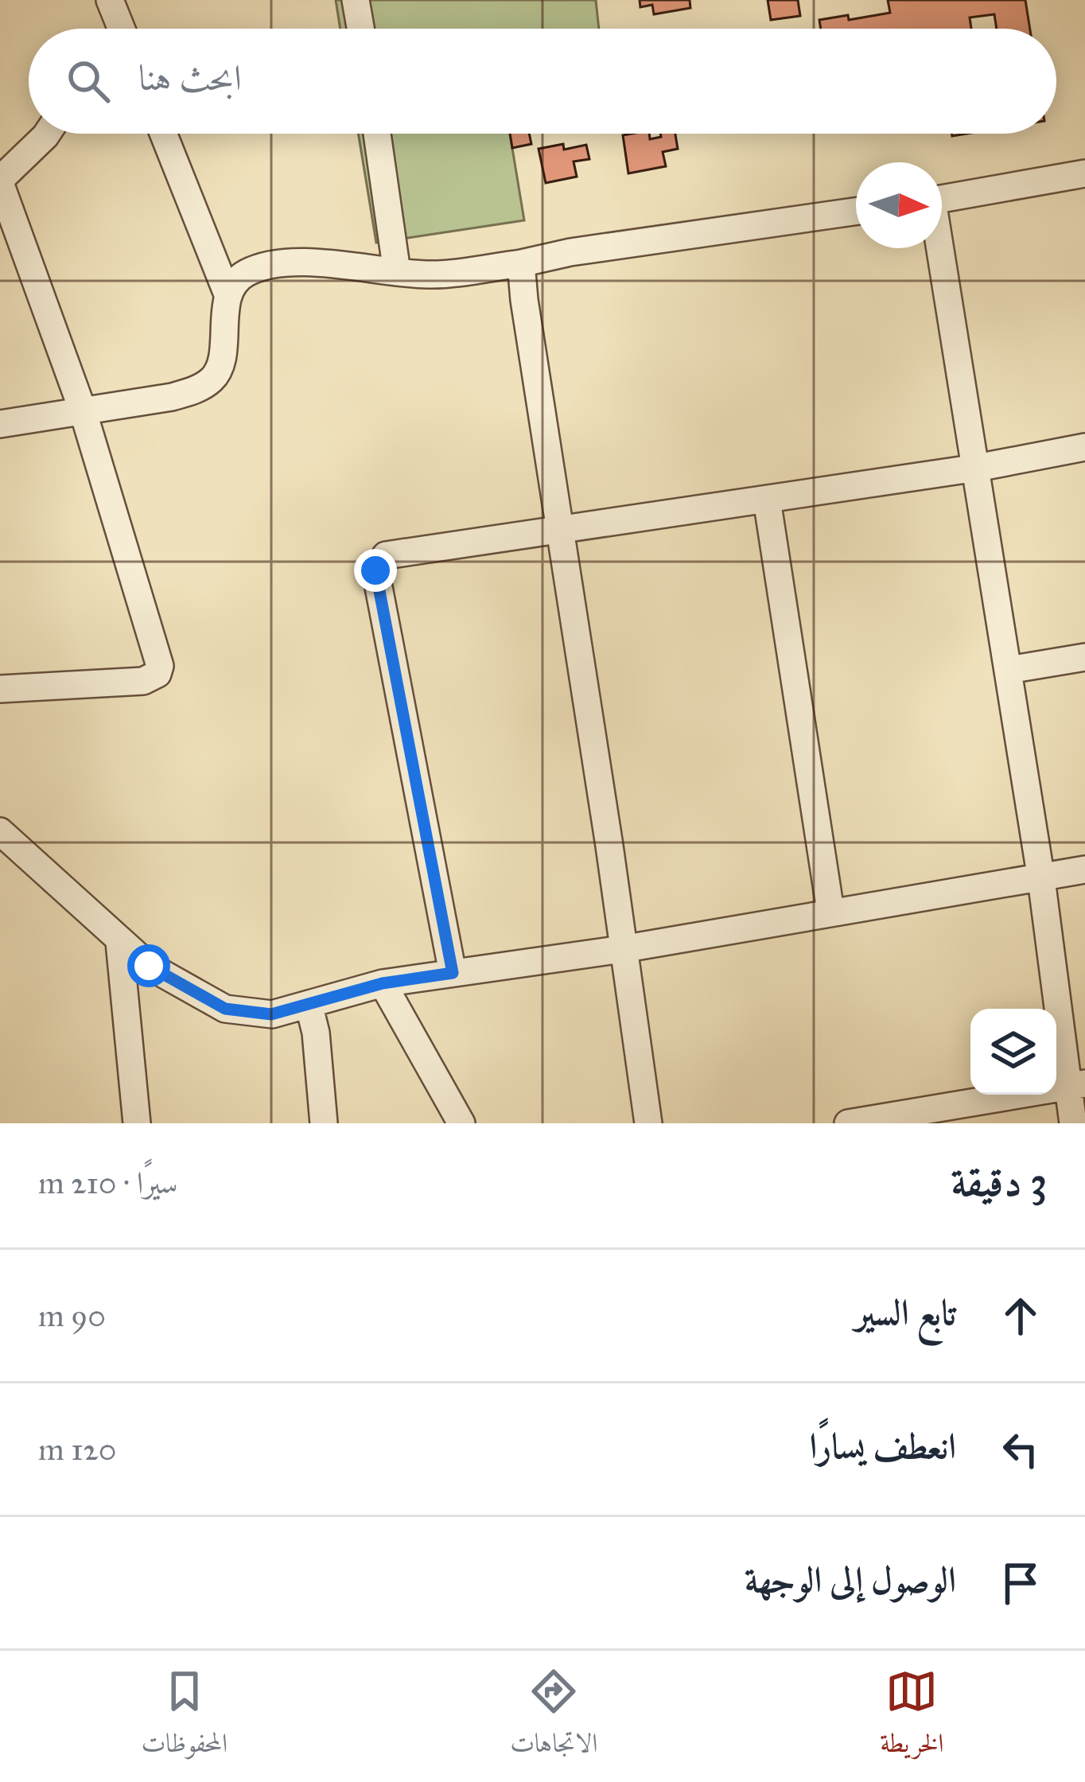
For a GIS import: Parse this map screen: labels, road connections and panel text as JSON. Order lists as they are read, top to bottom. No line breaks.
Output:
{"north":"right","page":{"search":"ابحث هنا","heading":["3 دقيقة","سيرًا · 210 m"],"list":[["تابع السير","90 m"],["انعطف يسارًا","120 m"],"الوصول إلى الوجهة"],"nav":["الخريطة","الاتجاهات","المحفوظات"]}}
